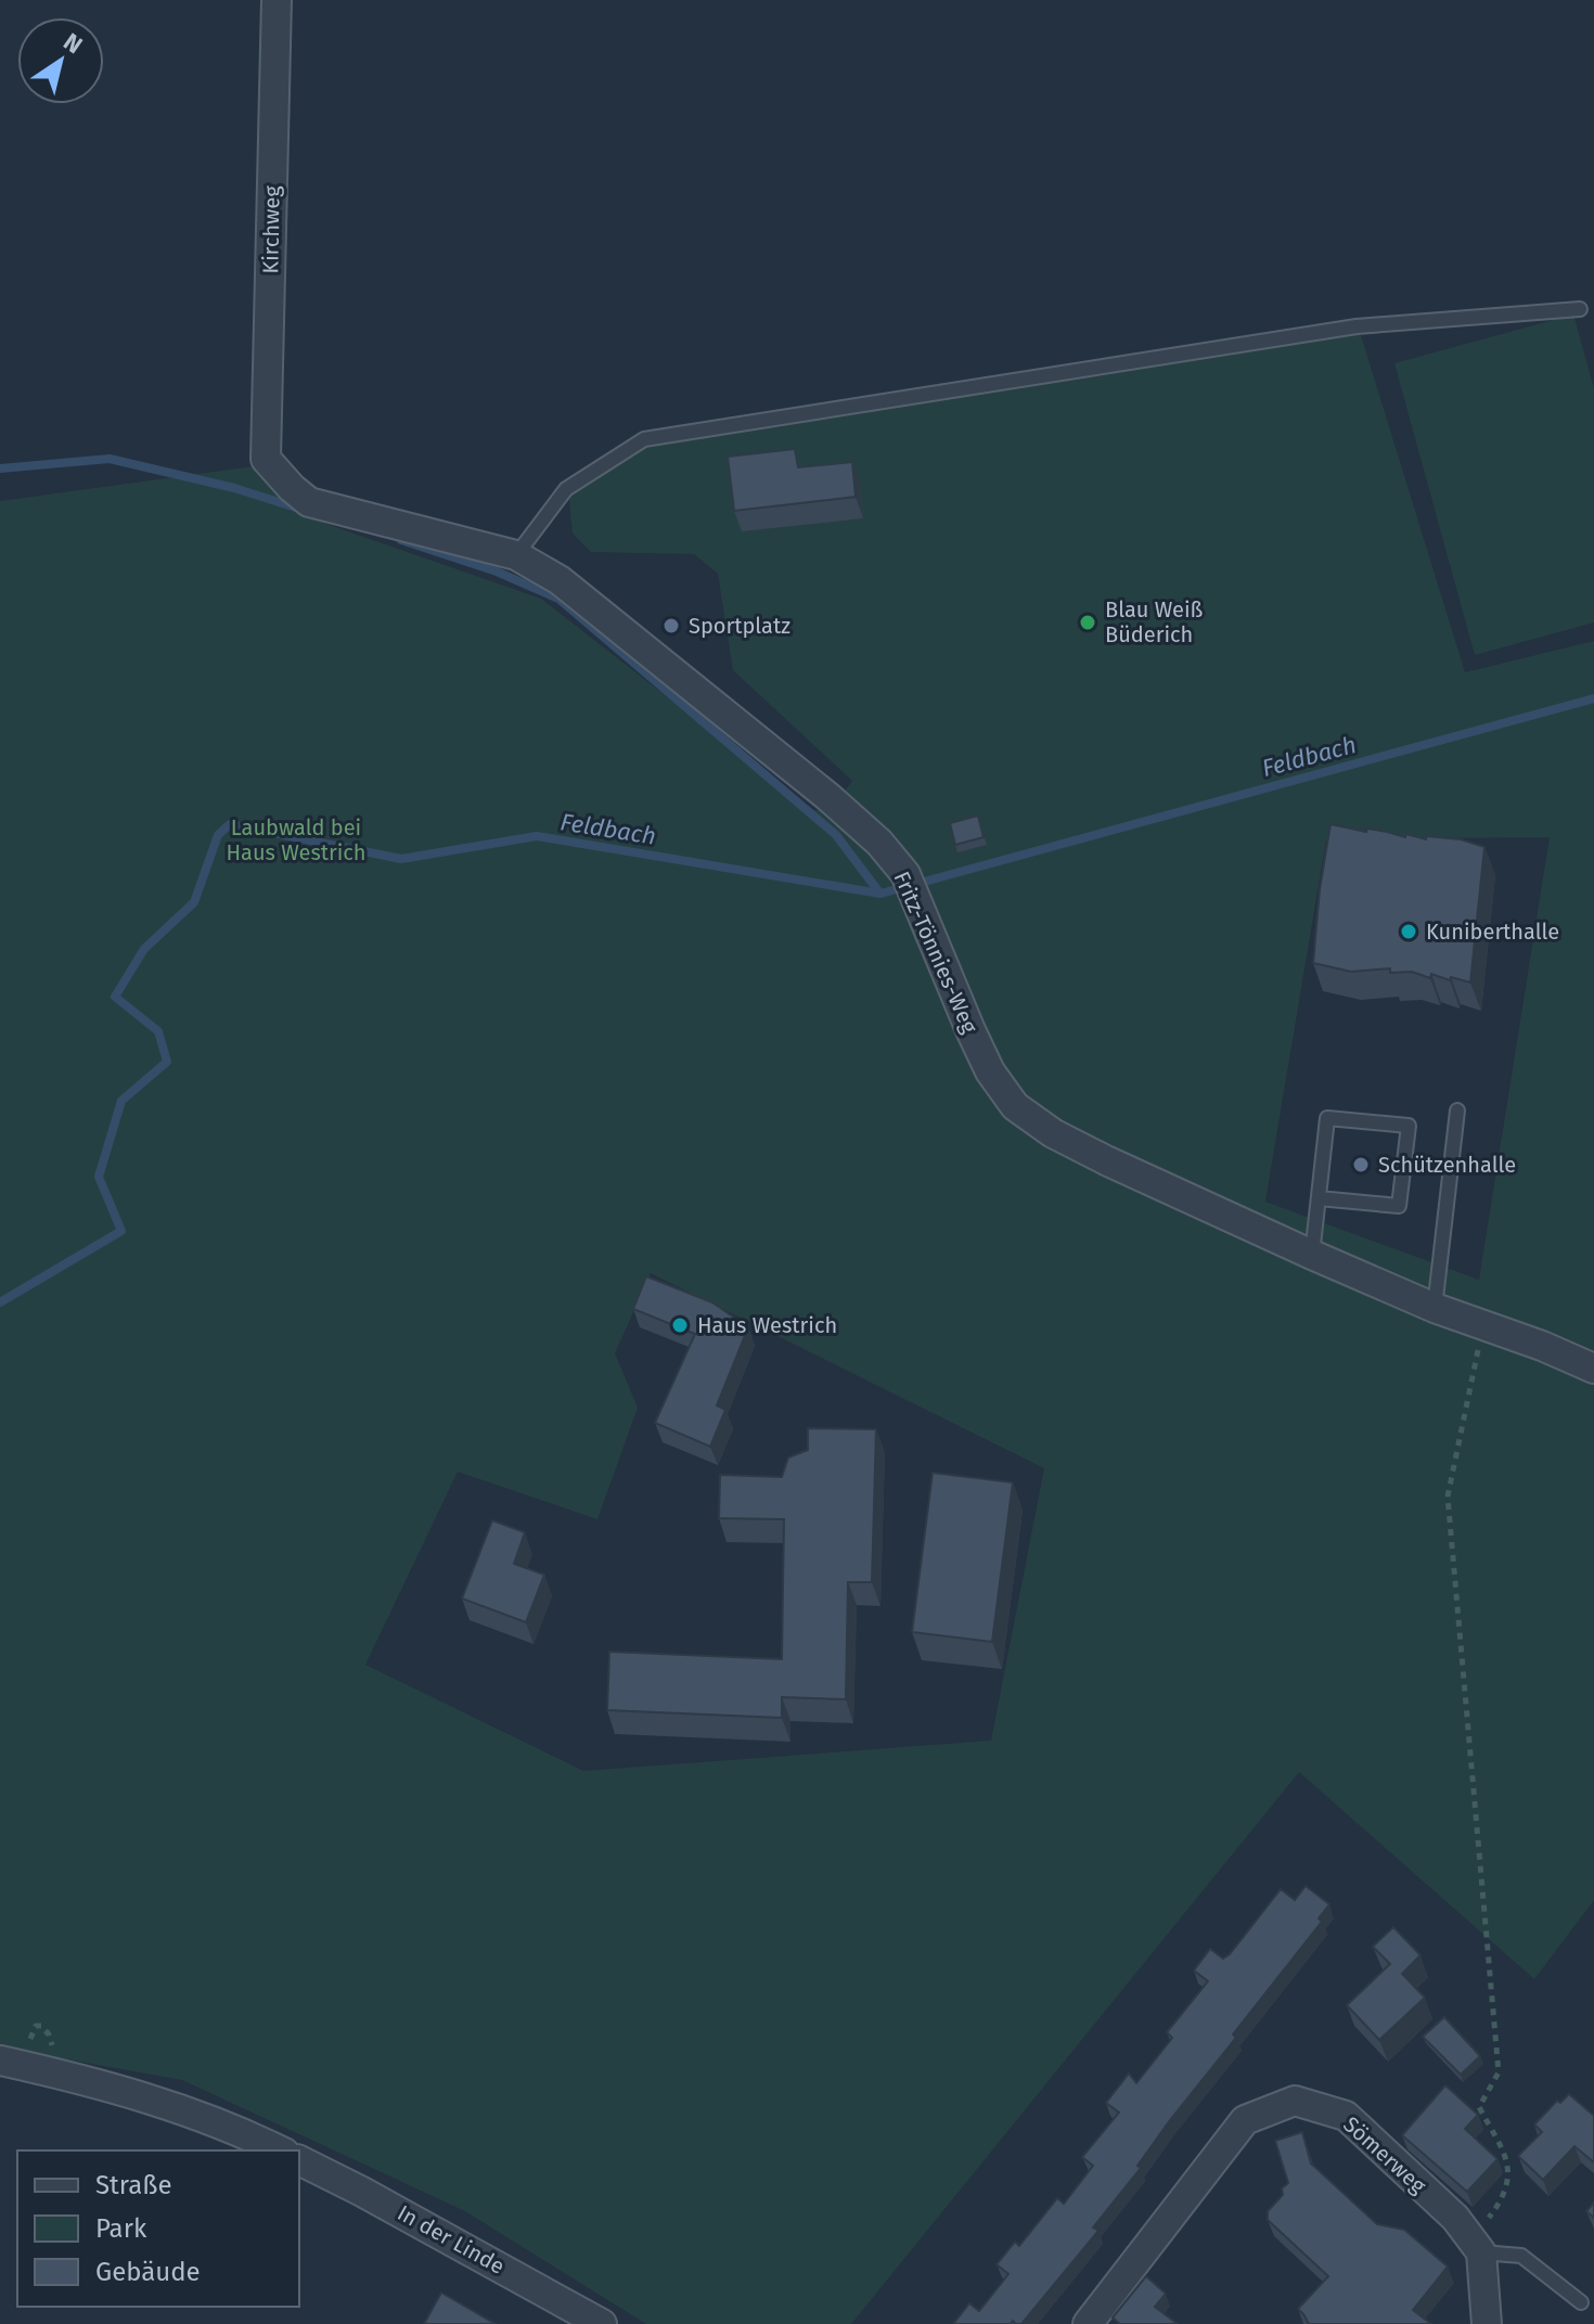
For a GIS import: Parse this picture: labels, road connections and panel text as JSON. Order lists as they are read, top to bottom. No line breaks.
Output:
{"streets":{"street":["Kirchweg","Fritz-Tönnies-Weg","Sömerweg","In der Linde"]},"crossings":[["Kirchweg","Fritz-Tönnies-Weg"]],"water":["Feldbach"],"parks":["Laubwald bei Haus Westrich"],"places":["Blau Weiß Büderich","Sportplatz","Kuniberthalle","Schützenhalle","Haus Westrich"],"legend":["Straße","Park","Gebäude"],"north":"top right"}
